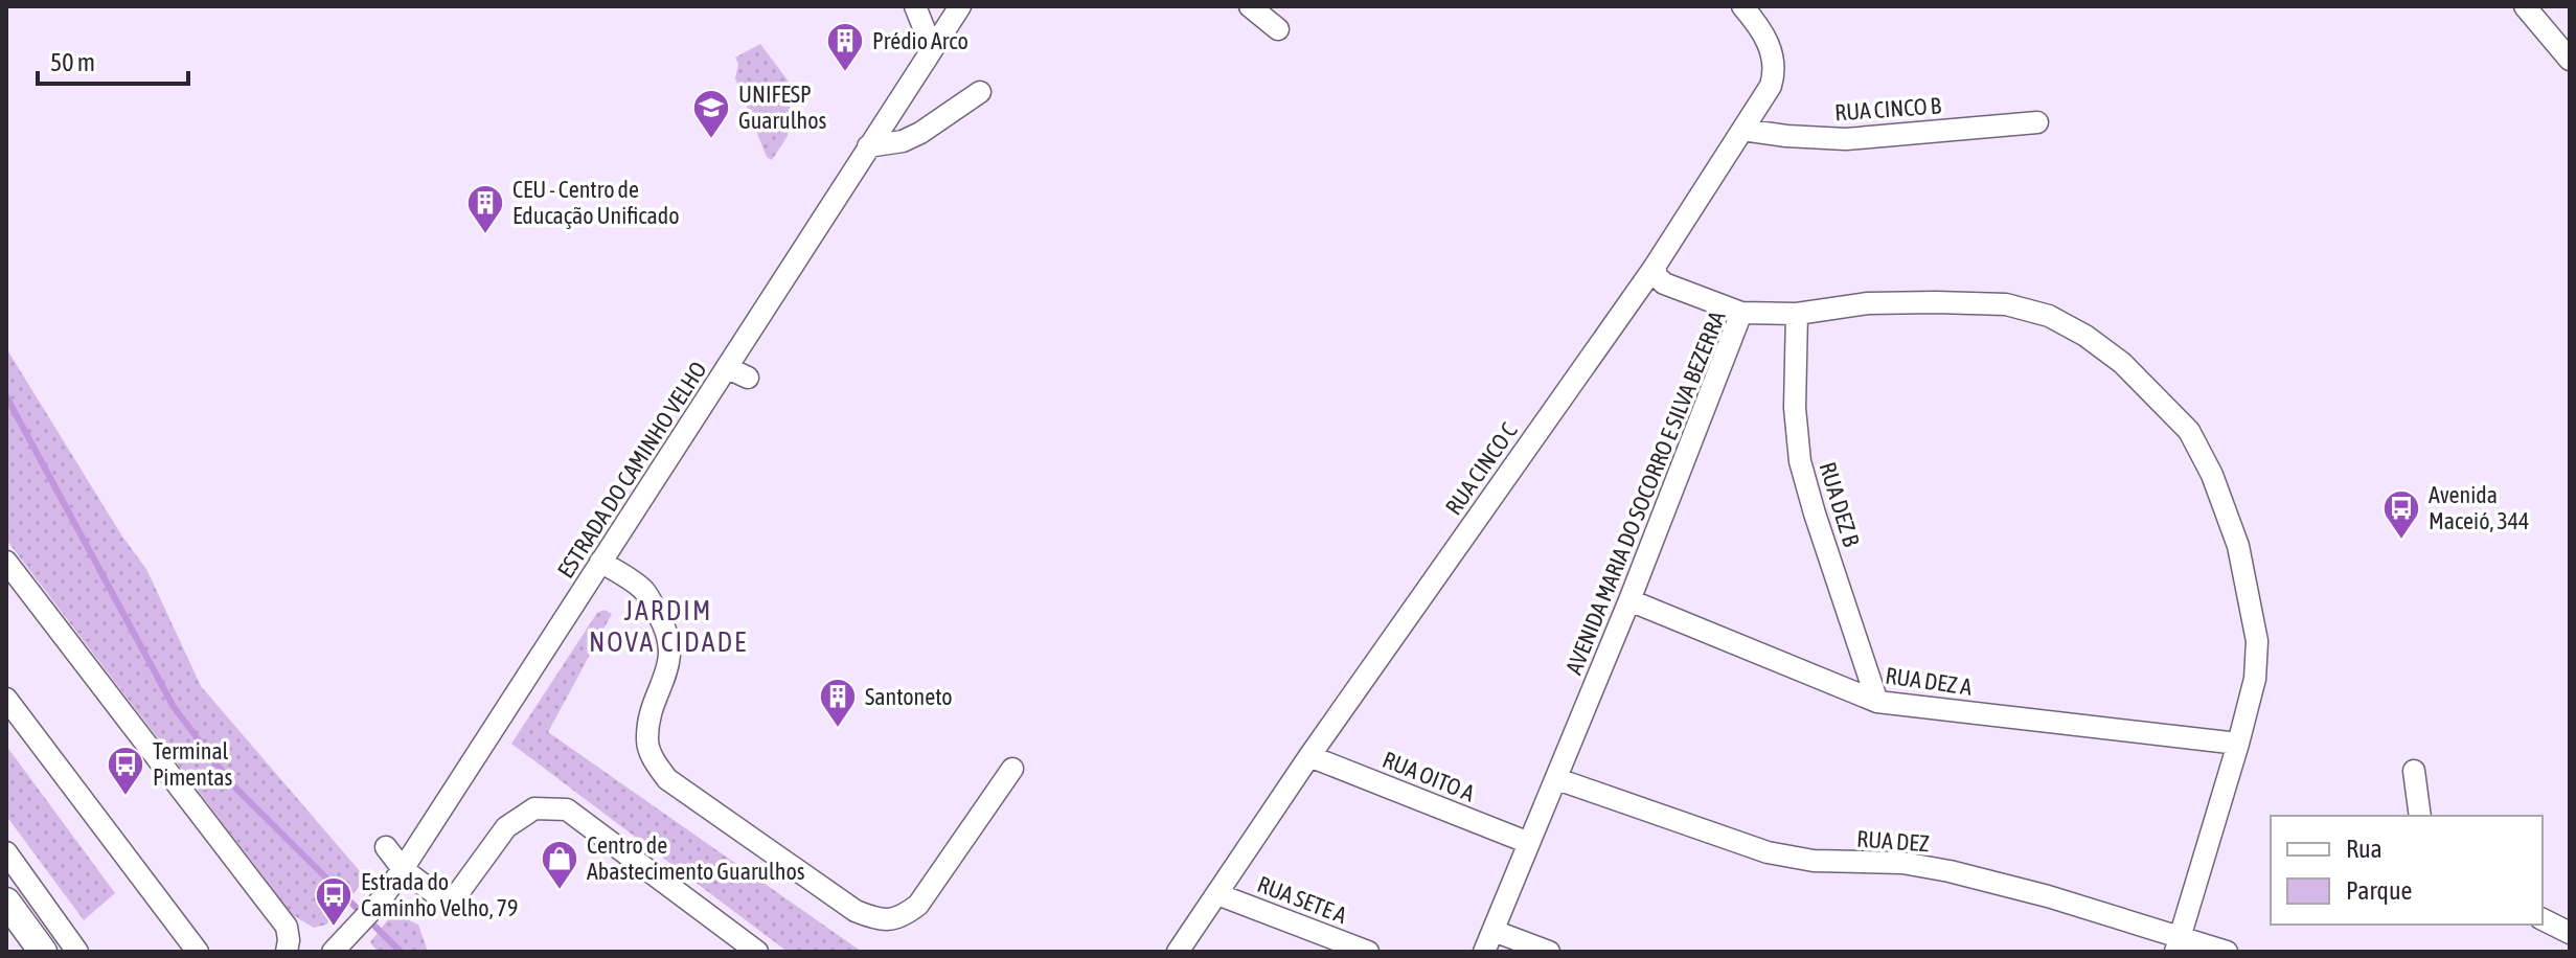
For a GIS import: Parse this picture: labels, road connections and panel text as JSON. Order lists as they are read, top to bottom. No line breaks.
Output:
{"streets":{"street":["RUA CINCO B","RUA CINCO C","ESTRADA DO CAMINHO VELHO","AVENIDA MARIA DO SOCORRO E SILVA BEZERRA","RUA DEZ B","RUA DEZ A","RUA OITO A","RUA DEZ","RUA SETE A"]},"crossings":[["RUA CINCO B","RUA CINCO C"],["RUA CINCO C","RUA OITO A"],["RUA CINCO C","RUA SETE A"],["AVENIDA MARIA DO SOCORRO E SILVA BEZERRA","RUA DEZ B"],["AVENIDA MARIA DO SOCORRO E SILVA BEZERRA","RUA DEZ A"],["AVENIDA MARIA DO SOCORRO E SILVA BEZERRA","RUA OITO A"],["AVENIDA MARIA DO SOCORRO E SILVA BEZERRA","RUA DEZ"],["RUA DEZ B","RUA DEZ A"]],"districts":["JARDIM NOVA CIDADE"],"places":{"building":["Prédio Arco","CEU - Centro de Educação Unificado","Santoneto"],"school or university":["UNIFESP Guarulhos"],"bus stop":["Avenida Maceió, 344","Terminal Pimentas","Estrada do Caminho Velho, 79"],"shop":["Centro de Abastecimento Guarulhos"]},"legend":["Rua","Parque"],"scale_bar":"50 m"}
